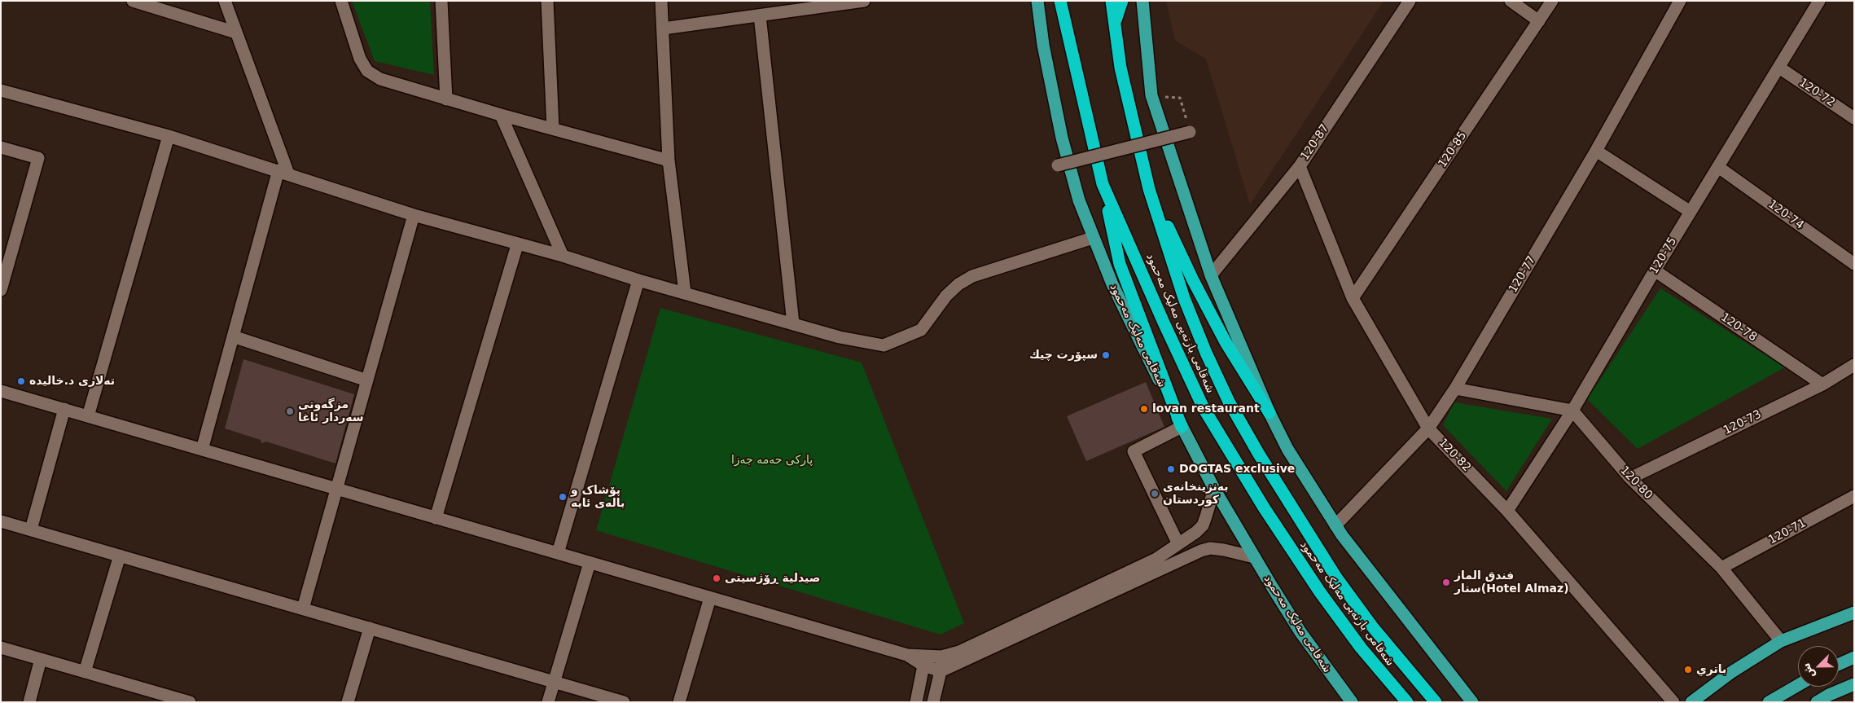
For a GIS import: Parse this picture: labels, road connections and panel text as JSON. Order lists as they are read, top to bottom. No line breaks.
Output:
{"streets":{"highway":["شەقامی بازنەیی مەلیک مەحمود"],"main road":["شەقامی مەلیک مەحمود"],"street":["120-72","120-87","120-85","120-74","120-75","120-77","120-78","120-73","120-82","120-80","120-71"]},"crossings":[["120-72","120-75"],["120-87","120-82"],["120-85","120-82"],["120-74","120-75"],["120-75","120-78"],["120-75","120-82"],["120-75","120-80"],["120-77","120-82"],["120-78","120-73"],["120-73","120-80"],["120-80","120-71"]],"parks":["پارکی حەمە جەزا"],"places":["سپۆرت چيك","تەلاری د.خالیدە","lovan restaurant","مزگەوتی سەردار ئاغا","DOGTAS exclusive","بەنزینخانەی کوردستان","پۆشاک و بالەی ئایە","صيدلية ڕۆژسیتی","فندق الماز ستار(Hotel Almaz)","باتري"],"north":"bottom left"}
